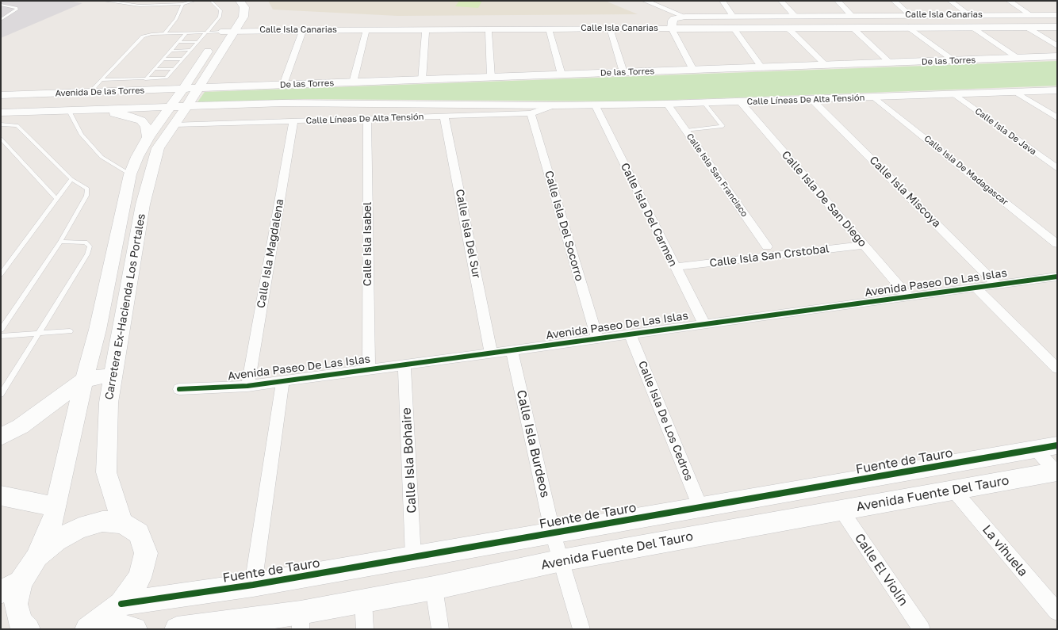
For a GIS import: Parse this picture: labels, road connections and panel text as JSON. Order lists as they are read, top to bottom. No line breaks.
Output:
{"streets":{"main road":["Calle Isla Canarias","De las Torres","Avenida De las Torres","Calle Líneas De Alta Tensión","Carretera Ex-Hacienda Los Portales","Fuente de Tauro","Avenida Fuente Del Tauro"],"street":["Calle Isla De Java","Calle Isla De Madagascar","Calle Isla San Francisco","Calle Isla Miscoya","Calle Isla De San Diego","Calle Isla Del Carmen","Calle Isla Del Socorro","Calle Isla Del Sur","Calle Isla Isabel","Calle Isla Magdalena","Calle Isla San Crstobal","Avenida Paseo De Las Islas","Calle Isla De Los Cedros","Calle Isla Burdeos","Calle Isla Bohaire","La vihuela","Calle El Violín"]},"crossings":[["Calle Isla Canarias","Carretera Ex-Hacienda Los Portales"],["De las Torres","Avenida De las Torres"],["De las Torres","Carretera Ex-Hacienda Los Portales"],["Avenida De las Torres","Calle Líneas De Alta Tensión"],["Avenida De las Torres","Carretera Ex-Hacienda Los Portales"],["Calle Líneas De Alta Tensión","Calle Isla De Java"],["Calle Líneas De Alta Tensión","Calle Isla De Madagascar"],["Calle Líneas De Alta Tensión","Calle Isla San Francisco"],["Calle Líneas De Alta Tensión","Calle Isla Miscoya"],["Calle Líneas De Alta Tensión","Calle Isla De San Diego"],["Calle Líneas De Alta Tensión","Calle Isla Del Carmen"],["Calle Líneas De Alta Tensión","Calle Isla Del Socorro"],["Calle Líneas De Alta Tensión","Calle Isla Del Sur"],["Calle Líneas De Alta Tensión","Calle Isla Isabel"],["Calle Líneas De Alta Tensión","Calle Isla Magdalena"],["Calle Líneas De Alta Tensión","Carretera Ex-Hacienda Los Portales"],["Calle Isla Miscoya","Avenida Paseo De Las Islas"],["Calle Isla De San Diego","Calle Isla San Crstobal"],["Calle Isla De San Diego","Avenida Paseo De Las Islas"],["Calle Isla Del Carmen","Calle Isla San Crstobal"],["Calle Isla Del Carmen","Avenida Paseo De Las Islas"],["Calle Isla Del Socorro","Avenida Paseo De Las Islas"],["Calle Isla Del Sur","Avenida Paseo De Las Islas"],["Calle Isla Isabel","Avenida Paseo De Las Islas"],["Calle Isla Magdalena","Avenida Paseo De Las Islas"],["Avenida Paseo De Las Islas","Calle Isla De Los Cedros"],["Avenida Paseo De Las Islas","Calle Isla Burdeos"],["Avenida Paseo De Las Islas","Calle Isla Bohaire"],["Calle Isla De Los Cedros","Fuente de Tauro"],["Calle Isla Burdeos","Fuente de Tauro"],["Calle Isla Burdeos","Avenida Fuente Del Tauro"],["Calle Isla Bohaire","Fuente de Tauro"],["Avenida Fuente Del Tauro","La vihuela"],["Avenida Fuente Del Tauro","Calle El Violín"]]}
